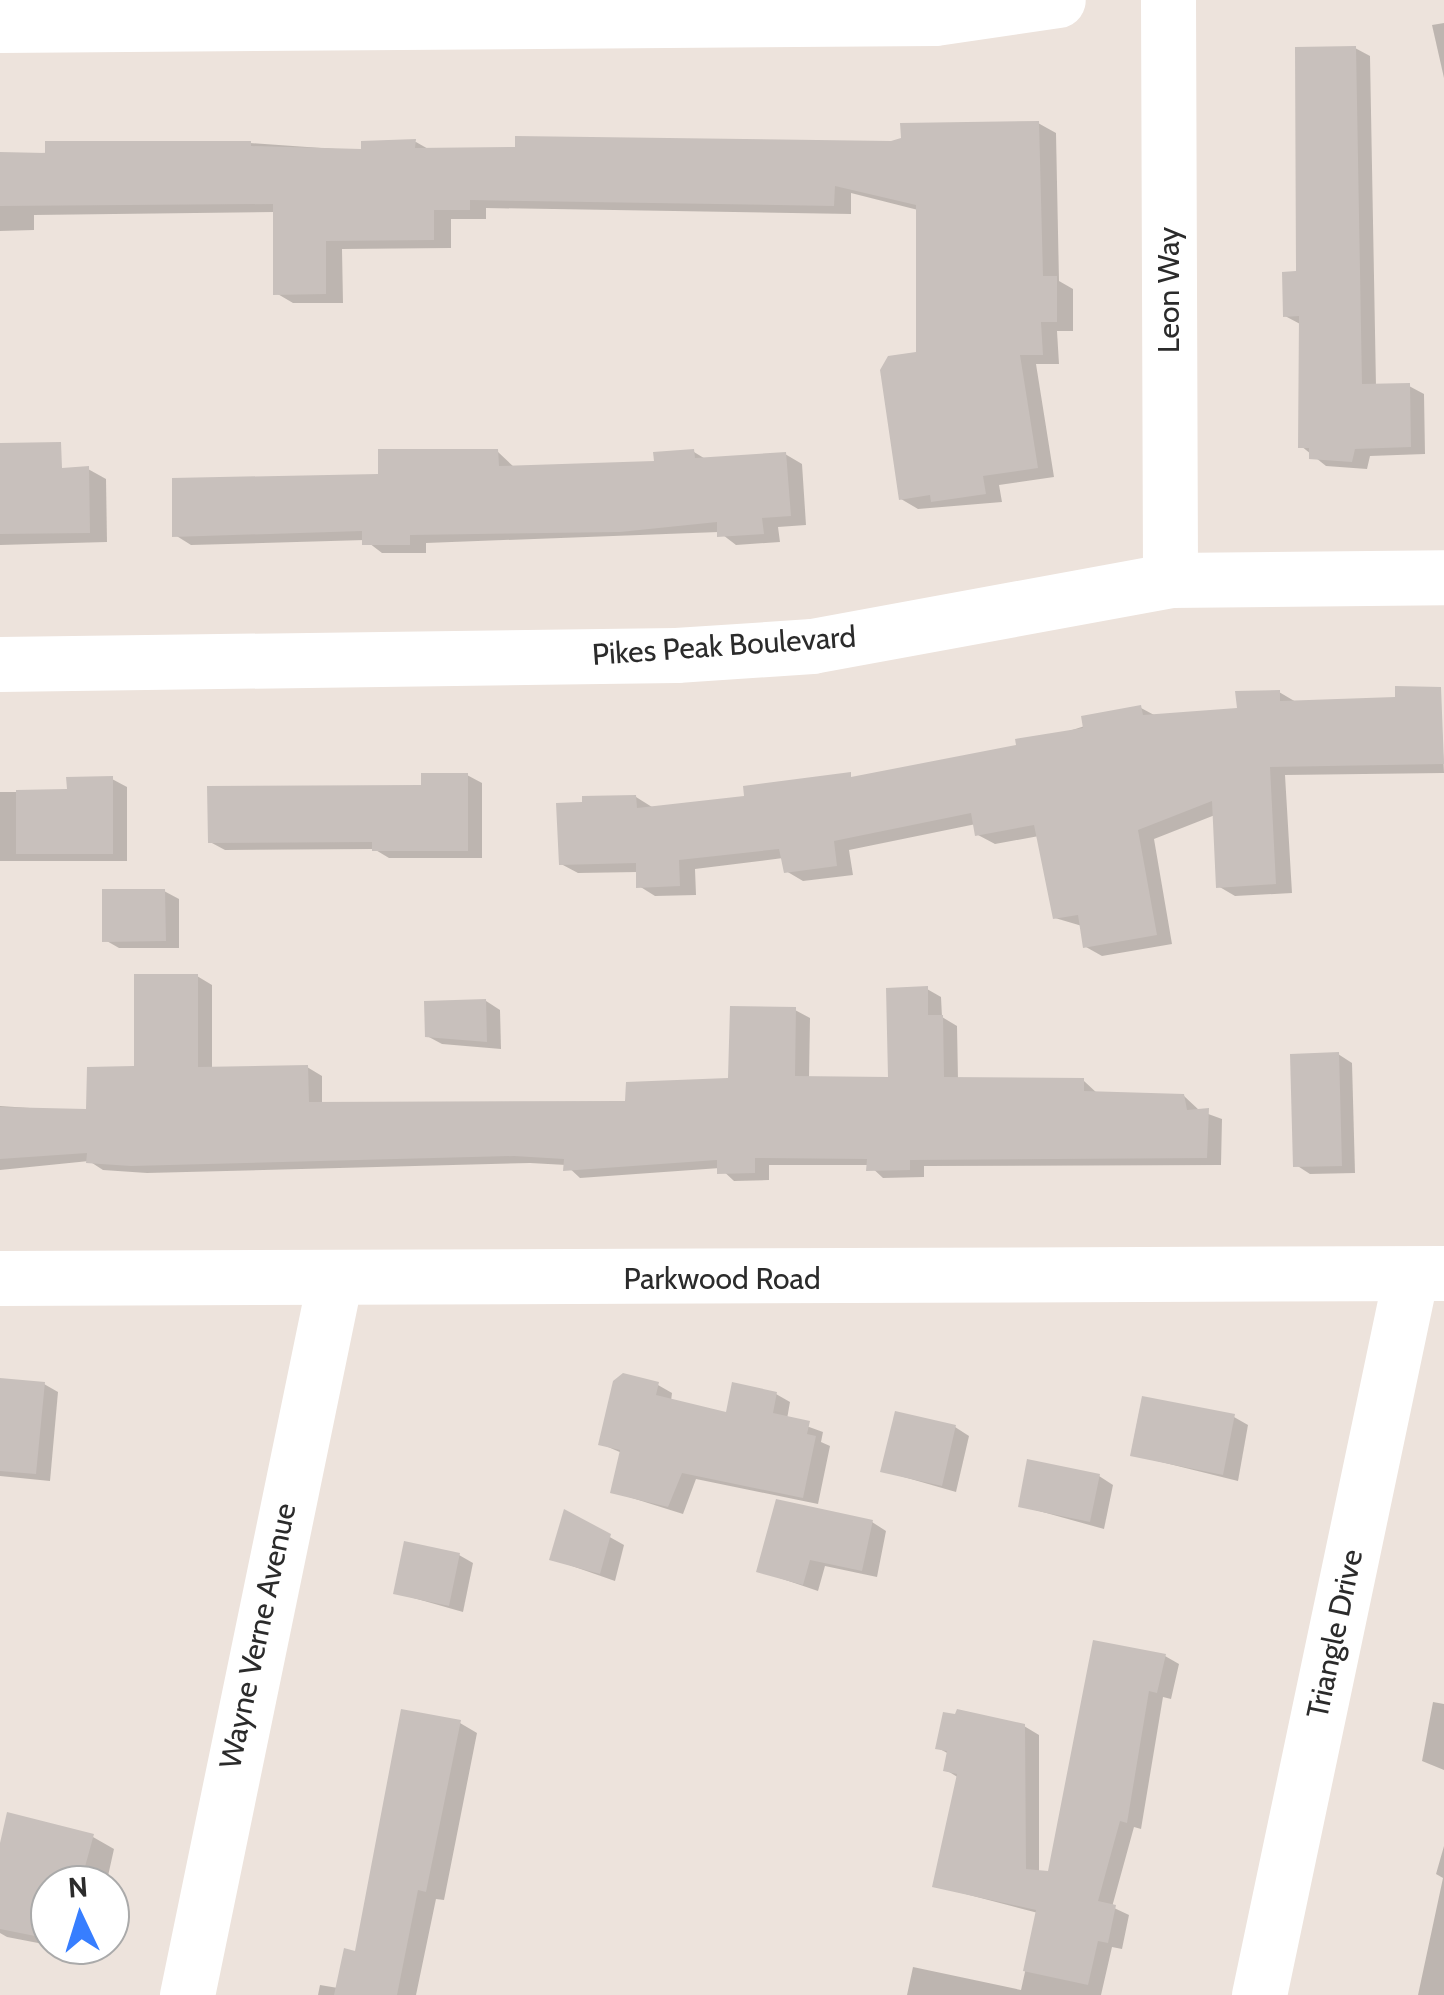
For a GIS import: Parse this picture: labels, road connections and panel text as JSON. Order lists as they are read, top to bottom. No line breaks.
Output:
{"streets":{"street":["Leon Way","Pikes Peak Boulevard","Parkwood Road","Triangle Drive","Wayne Verne Avenue"]},"crossings":[["Leon Way","Pikes Peak Boulevard"],["Parkwood Road","Triangle Drive"],["Parkwood Road","Wayne Verne Avenue"]],"north":"top"}
